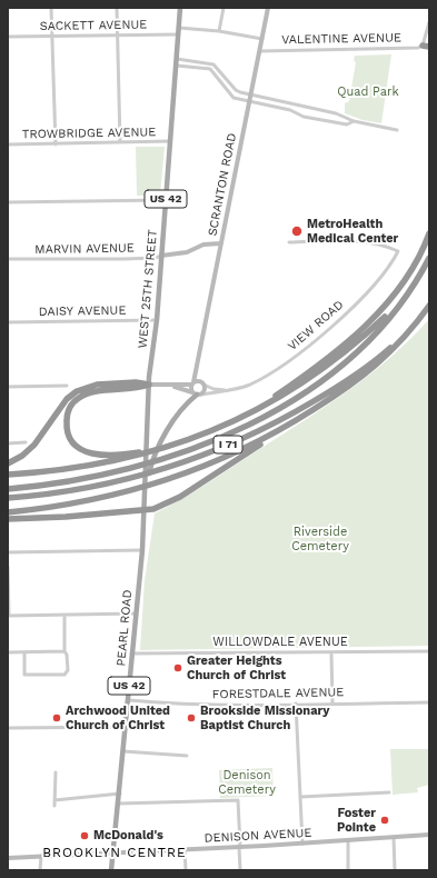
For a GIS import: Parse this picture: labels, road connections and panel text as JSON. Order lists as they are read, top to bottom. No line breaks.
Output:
{"streets":{"highway":["I 71"],"main road":["US 42","WEST 25TH STREET","PEARL ROAD"],"street":["SACKETT AVENUE","VALENTINE AVENUE","TROWBRIDGE AVENUE","SCRANTON ROAD","MARVIN AVENUE","DAISY AVENUE","VIEW ROAD","WILLOWDALE AVENUE","FORESTDALE AVENUE","DENISON AVENUE"]},"crossings":[["SACKETT AVENUE","WEST 25TH STREET"],["VALENTINE AVENUE","SCRANTON ROAD"],["TROWBRIDGE AVENUE","WEST 25TH STREET"],["SCRANTON ROAD","VIEW ROAD"],["MARVIN AVENUE","WEST 25TH STREET"],["WEST 25TH STREET","DAISY AVENUE"],["WEST 25TH STREET","PEARL ROAD"],["PEARL ROAD","WILLOWDALE AVENUE"],["PEARL ROAD","FORESTDALE AVENUE"],["PEARL ROAD","DENISON AVENUE"]],"districts":["BROOKLYN CENTRE"],"parks":["Quad Park","Riverside Cemetery","Denison Cemetery"],"places":["MetroHealth Medical Center","Greater Heights Church of Christ","Archwood United Church of Christ","Brookside Missionary Baptist Church","Foster Pointe","McDonald's"]}
